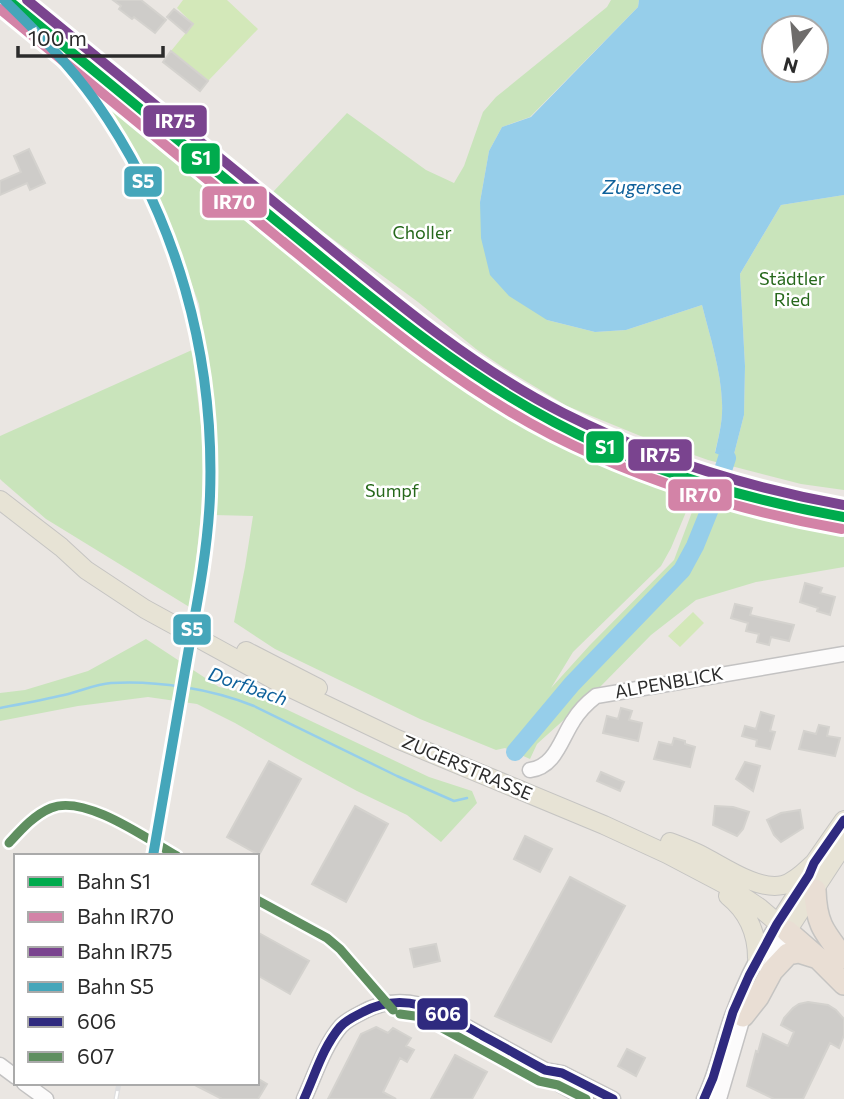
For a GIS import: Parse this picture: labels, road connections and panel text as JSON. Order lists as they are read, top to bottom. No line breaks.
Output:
{"streets":{"main road":["ZUGERSTRASSE"],"street":["ALPENBLICK"]},"water":["Zugersee","Dorfbach"],"parks":["Choller","Städtler Ried","Sumpf"],"lines":["rail line S1","rail line IR75","rail line S5","rail line IR70","transit line 607","transit line 606"],"legend":["Bahn S1","Bahn IR70","Bahn IR75","Bahn S5","606","607"],"scale_bar":"100 m","north":"bottom"}
